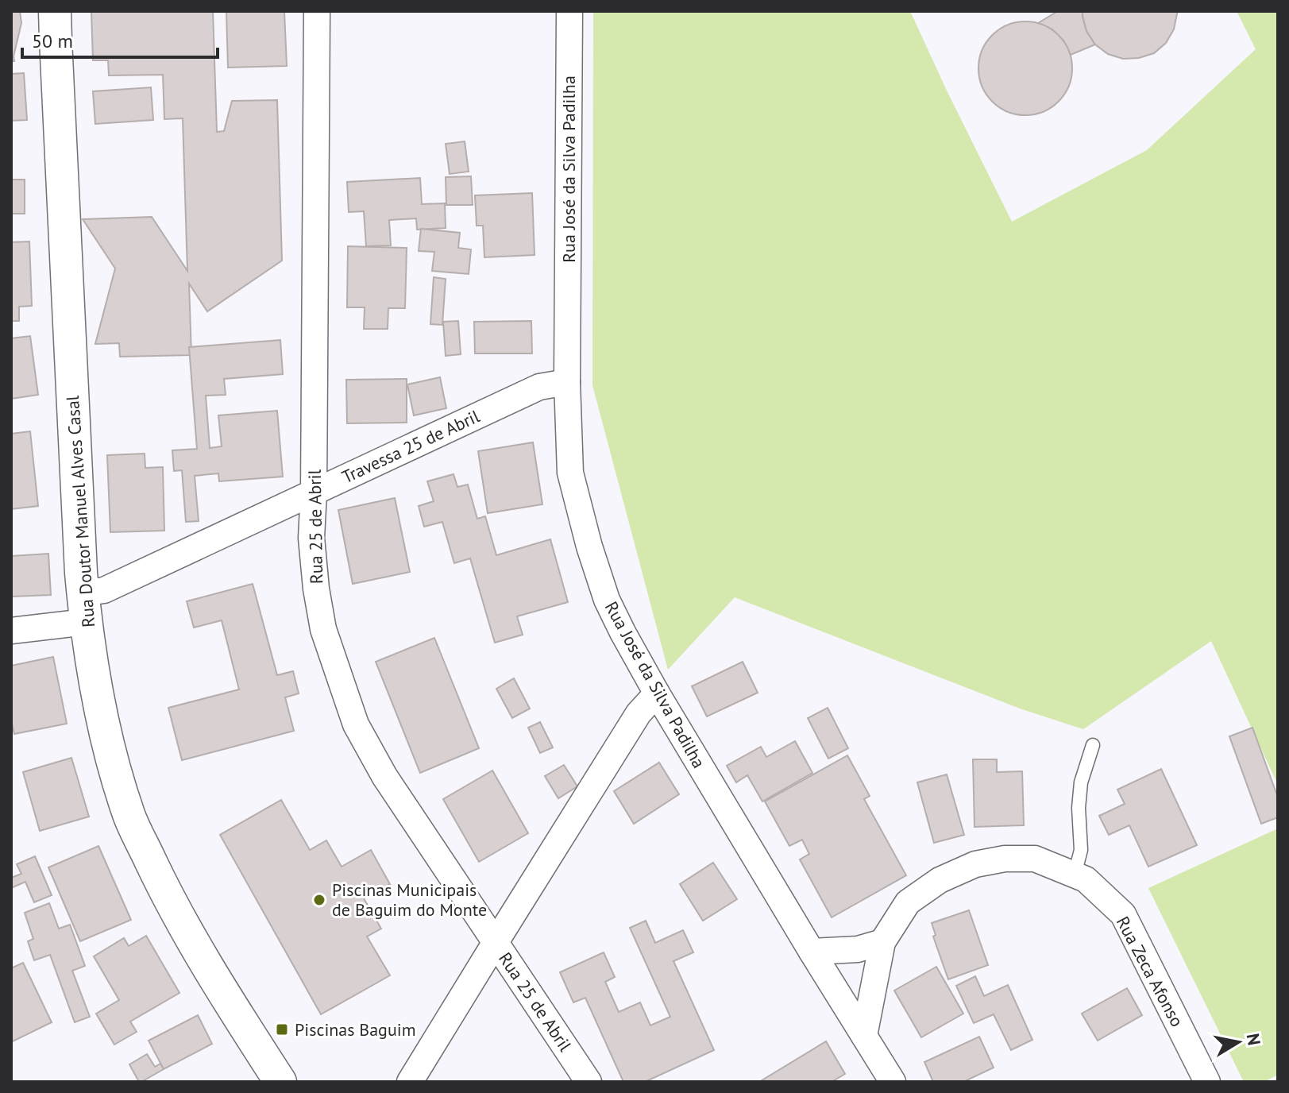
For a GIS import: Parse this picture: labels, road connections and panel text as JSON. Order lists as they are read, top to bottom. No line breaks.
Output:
{"streets":{"street":["Rua José da Silva Padilha","Travessa 25 de Abril","Rua Doutor Manuel Alves Casal","Rua 25 de Abril","Rua Zeca Afonso"]},"crossings":[["Rua José da Silva Padilha","Travessa 25 de Abril"],["Rua José da Silva Padilha","Rua Zeca Afonso"],["Travessa 25 de Abril","Rua Doutor Manuel Alves Casal"],["Travessa 25 de Abril","Rua 25 de Abril"]],"places":{"other":["Piscinas Municipais de Baguim do Monte"],"transit":["Piscinas Baguim"]},"scale_bar":"50 m","north":"right"}
